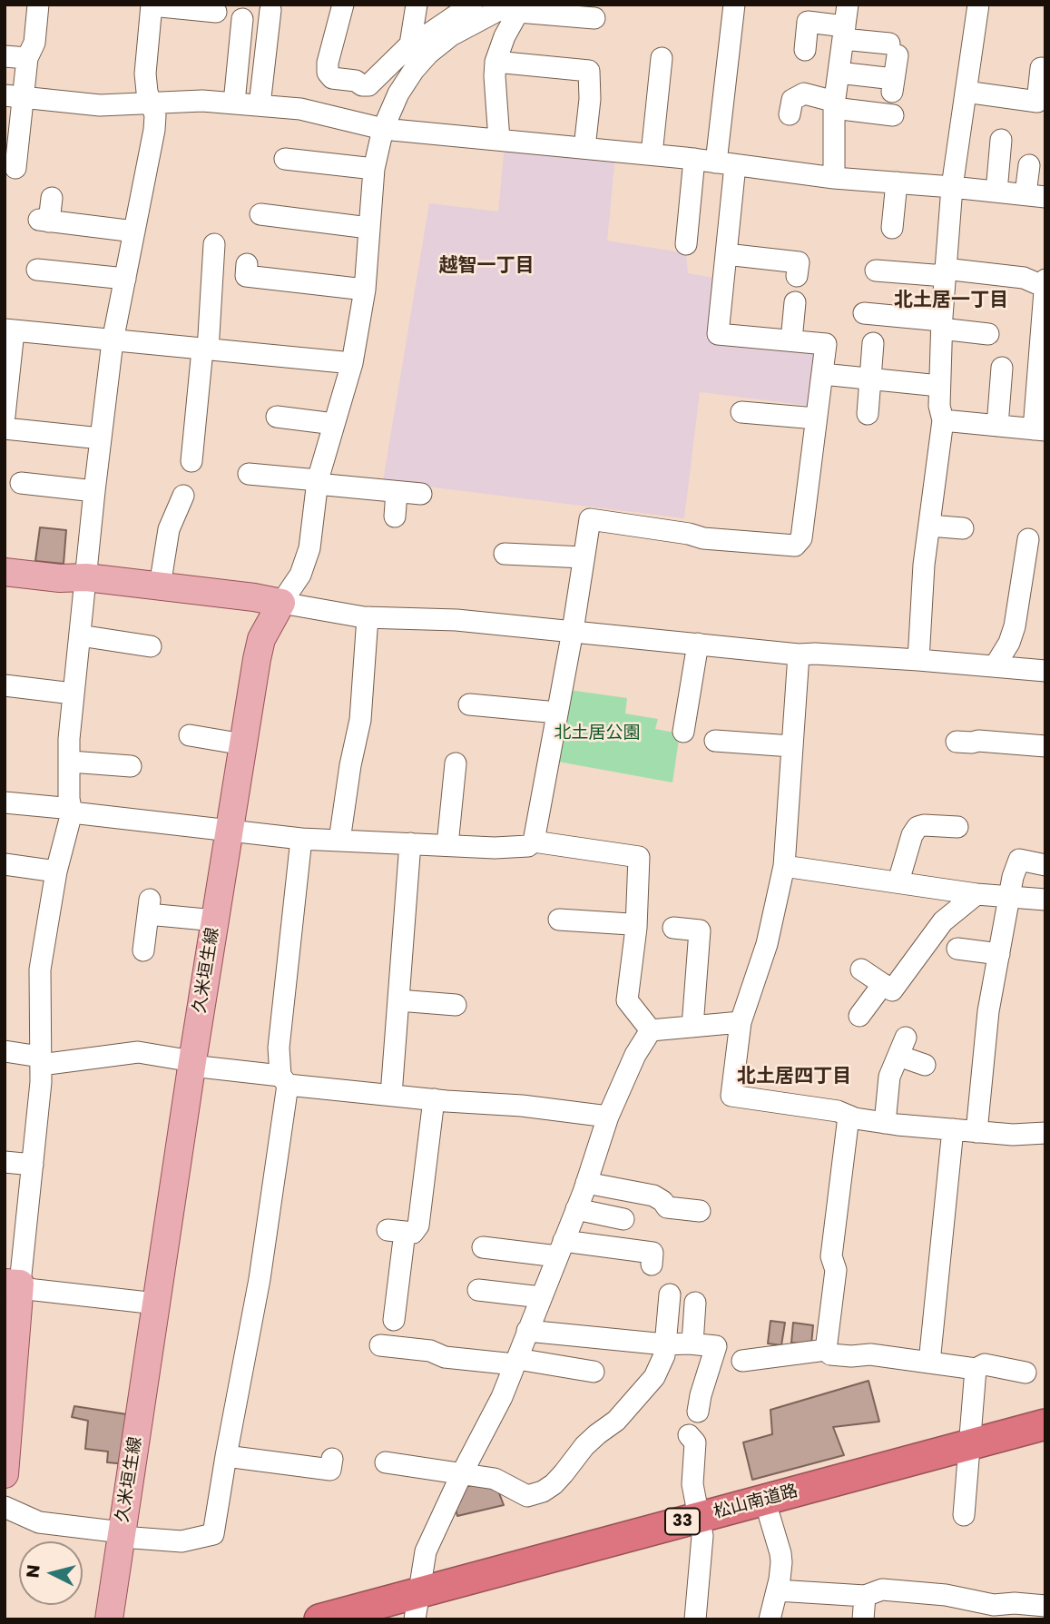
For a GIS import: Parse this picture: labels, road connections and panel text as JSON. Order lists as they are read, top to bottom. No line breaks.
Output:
{"streets":{"highway":["松山南道路","33"],"main road":["久米垣生線"]},"districts":["越智一丁目","北土居一丁目","北土居四丁目"],"parks":["北土居公園"],"north":"left"}
